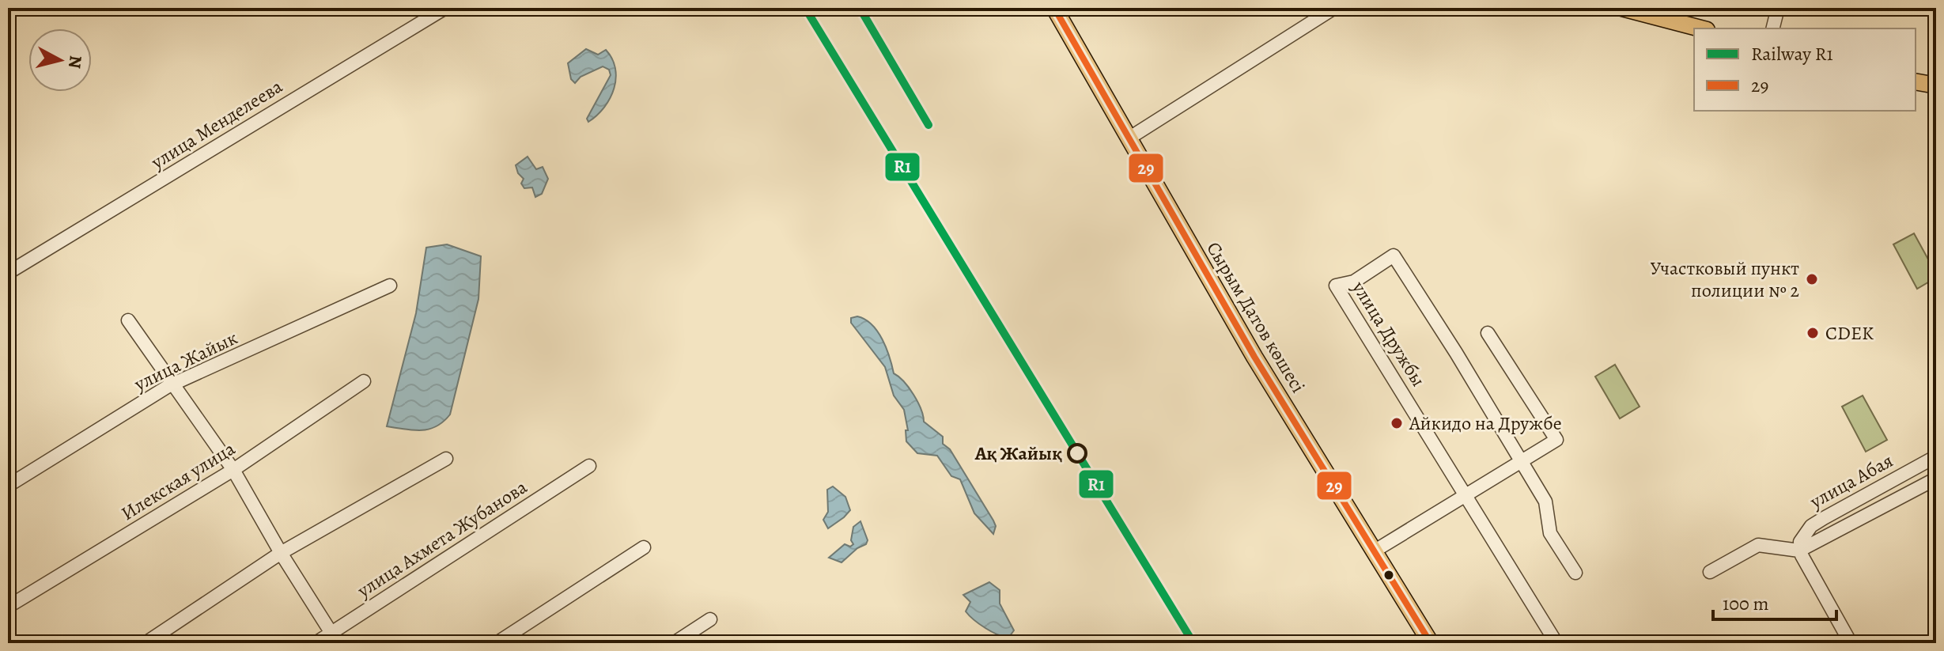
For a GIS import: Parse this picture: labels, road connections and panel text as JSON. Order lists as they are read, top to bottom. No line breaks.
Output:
{"streets":{"main road":["Сырым Датов көшесі"],"street":["улица Менделеева","улица Дружбы","улица Жайык","Илекская улица","улица Абая","улица Ахмета Жубанова"]},"places":["Участковый пункт полиции № 2","CDEK","Айкидо на Дружбе","Ақ Жайық"],"lines":["rail line R1","transit line 29"],"legend":["Railway R1","29"],"scale_bar":"100 m","north":"right"}
